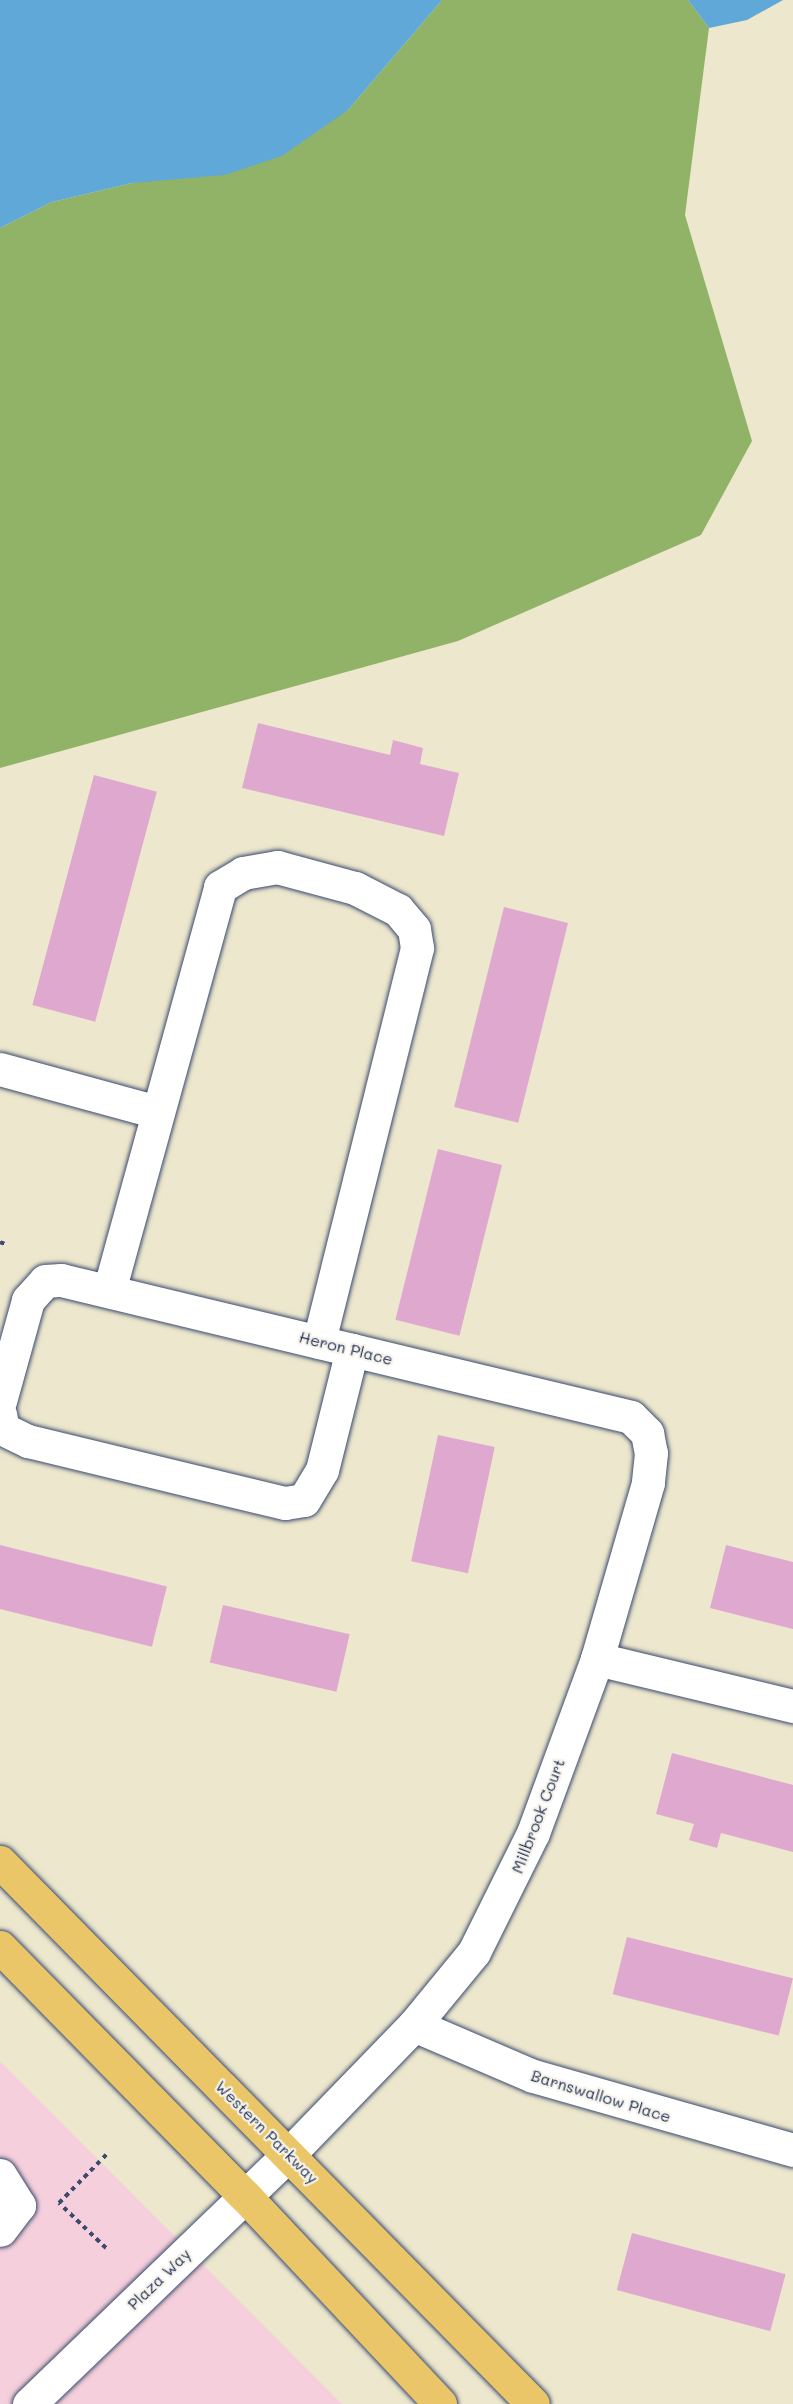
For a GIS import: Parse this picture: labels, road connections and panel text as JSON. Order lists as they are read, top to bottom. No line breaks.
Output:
{"streets":{"main road":["Western Parkway"],"street":["Heron Place","Millbrook Court","Barnswallow Place","Plaza Way"]},"crossings":[["Heron Place","Millbrook Court"],["Millbrook Court","Barnswallow Place"],["Millbrook Court","Western Parkway"],["Millbrook Court","Plaza Way"],["Western Parkway","Plaza Way"]]}
